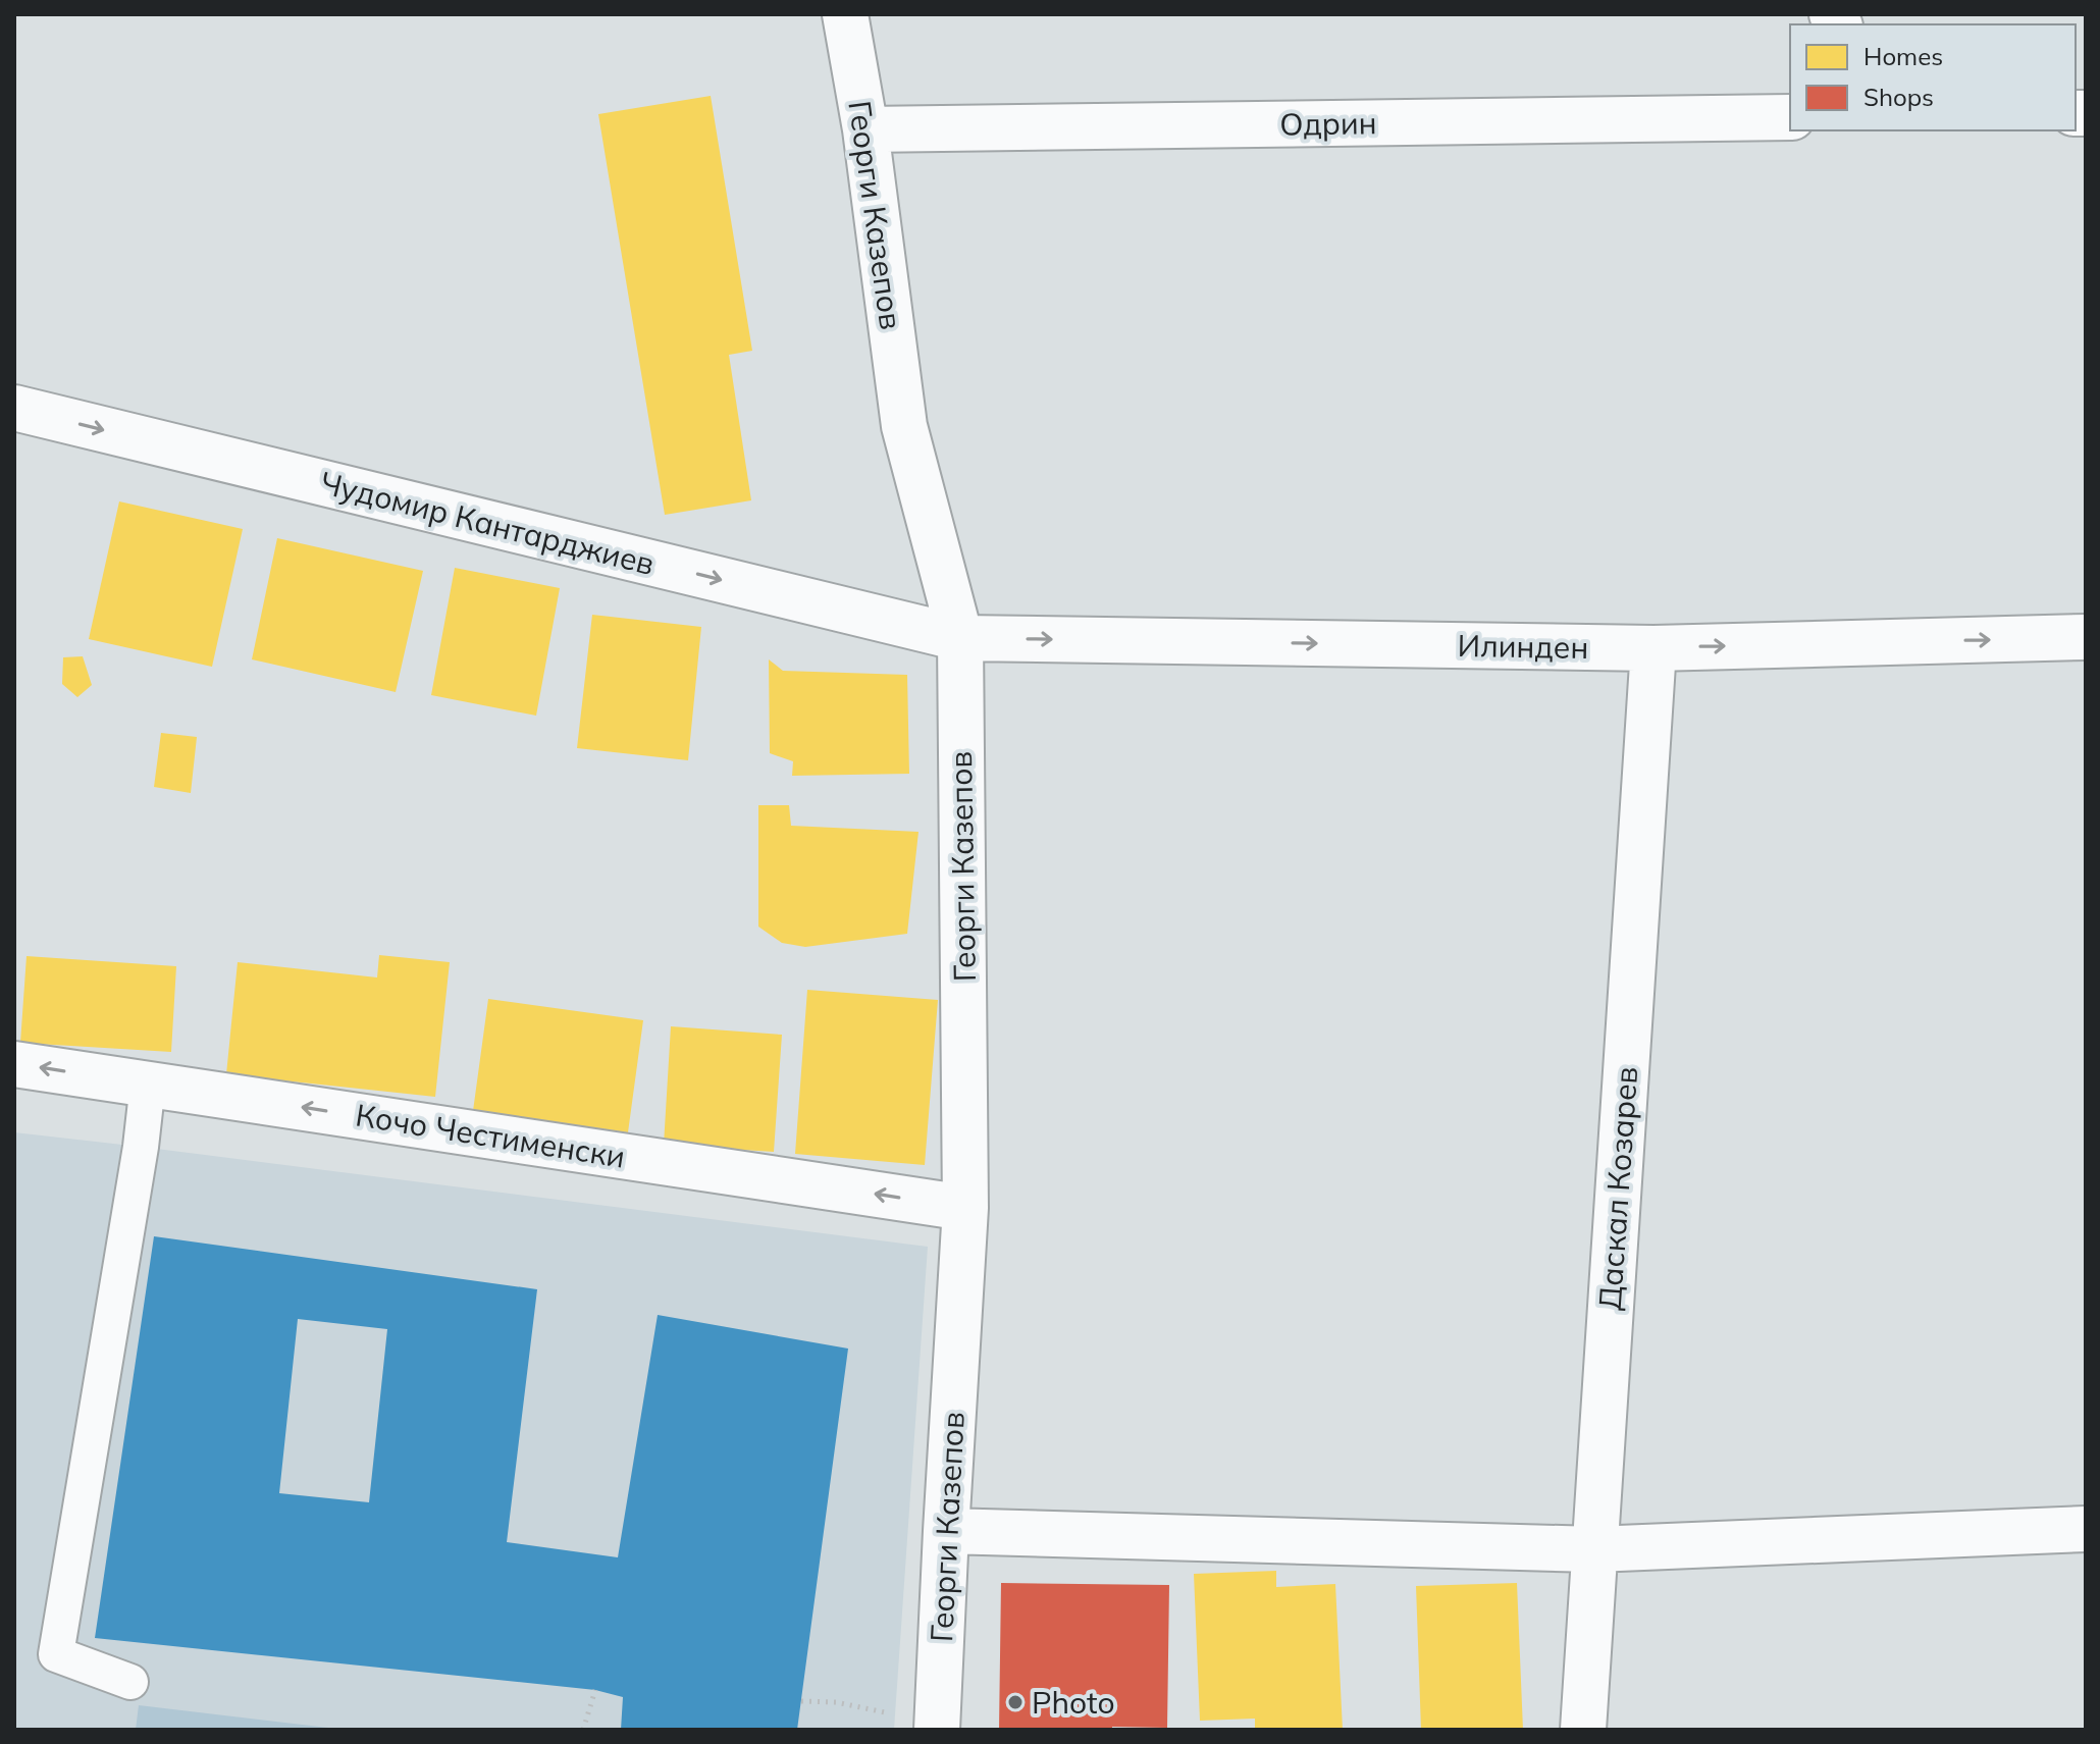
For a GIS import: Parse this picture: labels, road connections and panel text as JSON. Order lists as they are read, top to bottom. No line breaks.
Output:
{"streets":{"street":["Одрин","Георги Казепов","Чудомир Кантарджиев","Илинден","Кочо Честименски","Даскал Козарев"]},"crossings":[["Одрин","Георги Казепов"],["Георги Казепов","Чудомир Кантарджиев"],["Георги Казепов","Илинден"],["Георги Казепов","Кочо Честименски"],["Чудомир Кантарджиев","Илинден"],["Илинден","Даскал Козарев"]],"one_way":["Чудомир Кантарджиев","Илинден","Кочо Честименски"],"places":["Photo"],"legend":["Homes","Shops"]}
